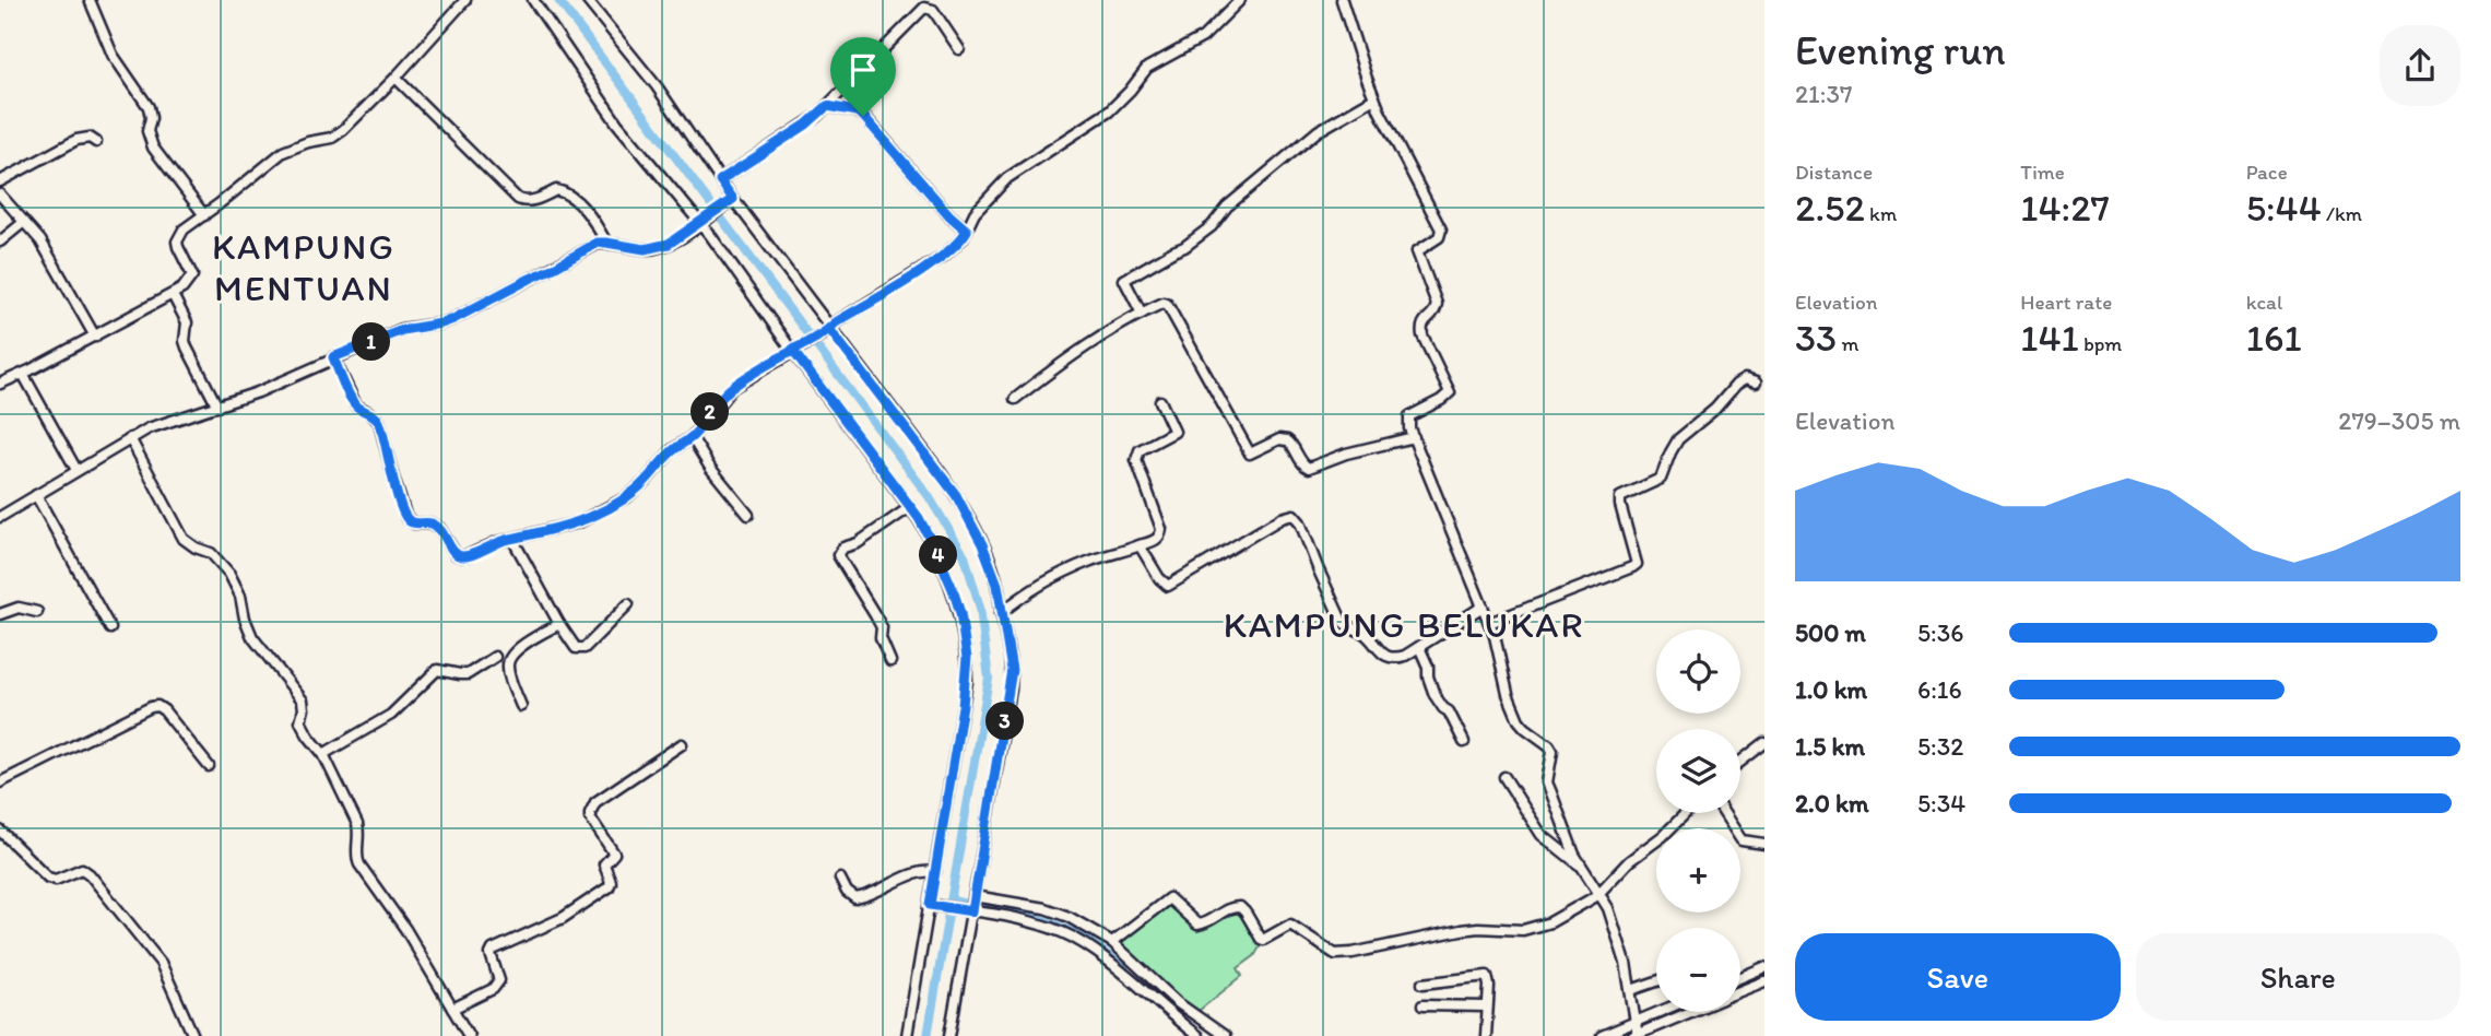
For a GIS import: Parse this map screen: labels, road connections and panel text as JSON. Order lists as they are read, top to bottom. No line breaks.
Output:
{"districts":["KAMPUNG MENTUAN","KAMPUNG BELUKAR"],"page":{"heading":["Evening run","21:37"],"stats":[["Distance","2.52 km"],["Time","14:27"],["Pace","5:44 /km"],["Elevation","33 m"],["Heart rate","141 bpm"],["kcal","161"]],"pins":["1","2","4","3"],"chart":["Elevation","279–305 m"],"list":[{"name":"500 m","note":"5:36"},{"name":"1.0 km","note":"6:16"},{"name":"1.5 km","note":"5:32"},{"name":"2.0 km","note":"5:34"}],"map_buttons":["+","−"],"buttons":["Save","Share"]}}
